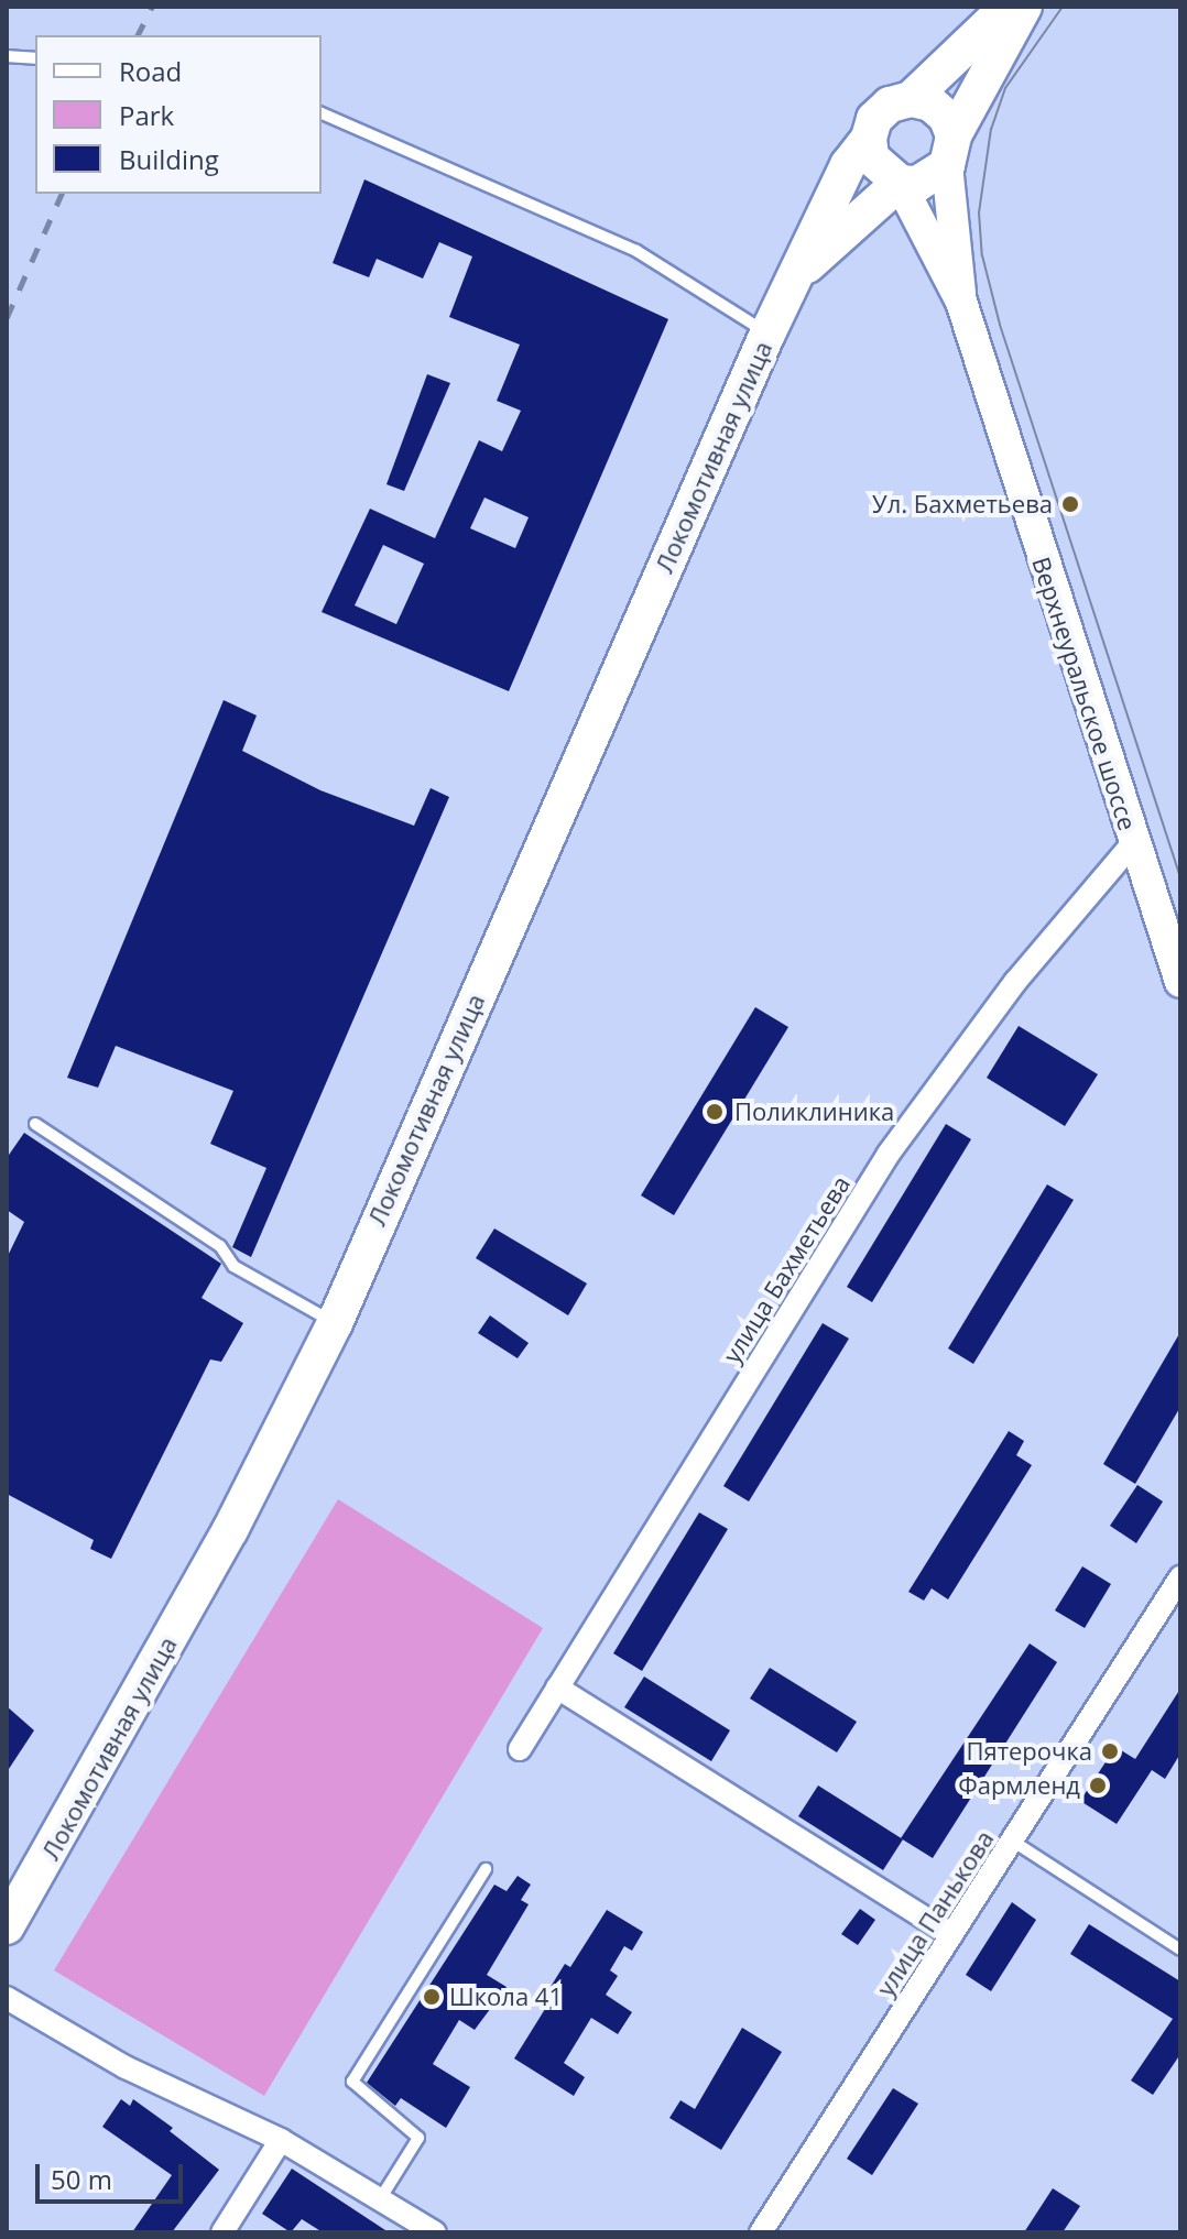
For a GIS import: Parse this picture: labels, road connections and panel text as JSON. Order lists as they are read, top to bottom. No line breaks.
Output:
{"streets":{"main road":["Локомотивная улица","Верхнеуральское шоссе"],"street":["улица Бахметьева","улица Панькова"]},"crossings":[["Верхнеуральское шоссе","улица Бахметьева"]],"places":["Ул. Бахметьева","Поликлиника","Пятерочка","Фармленд","Школа 41"],"legend":["Road","Park","Building"],"scale_bar":"50 m"}
